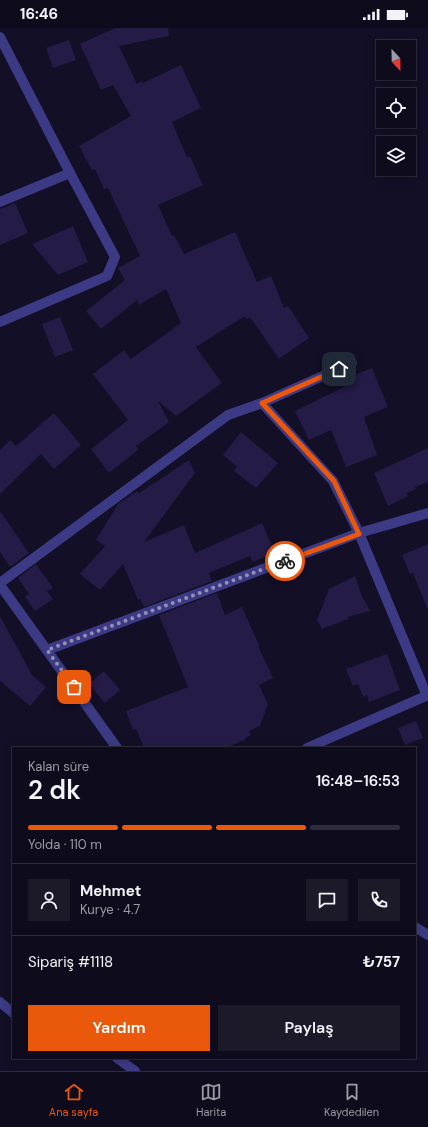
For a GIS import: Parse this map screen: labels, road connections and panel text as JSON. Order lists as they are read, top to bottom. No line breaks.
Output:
{"north":"bottom","page":{"status":"16:46","heading":["2 dk","Kalan süre","16:48–16:53"],"panel":["Mehmet","Kurye · 4.7","Sipariş #1118","₺757"],"bar":"Yolda · 110 m","buttons":["Yardım","Paylaş"],"tabs":["Ana sayfa","Harita","Kaydedilen"]}}
